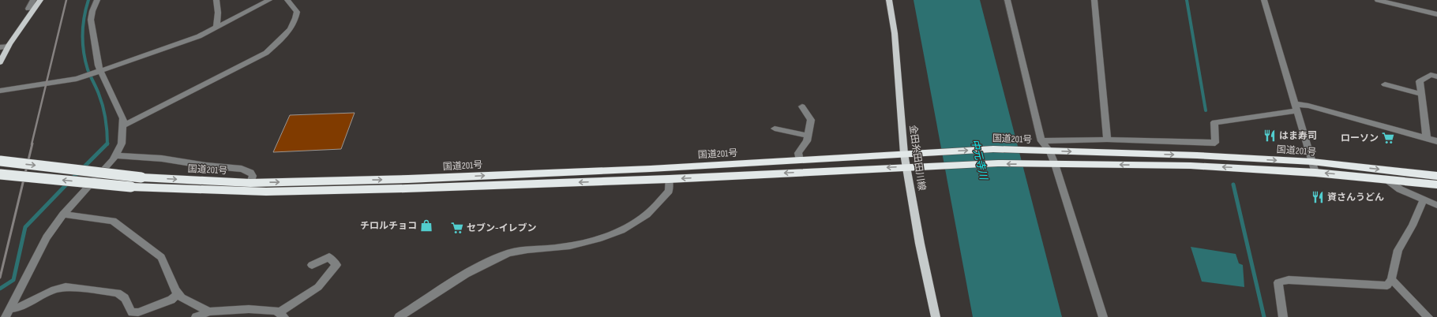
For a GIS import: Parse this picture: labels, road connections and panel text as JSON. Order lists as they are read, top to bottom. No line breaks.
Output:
{"streets":{"highway":["国道201号"],"main road":["金田糸田田川線"]},"crossings":[["国道201号","金田糸田田川線"]],"water":["中元寺川"],"places":{"restaurant":["はま寿司","資さんうどん"],"supermarket":["ローソン","セブン-イレブン"],"shop":["チロルチョコ"]}}
